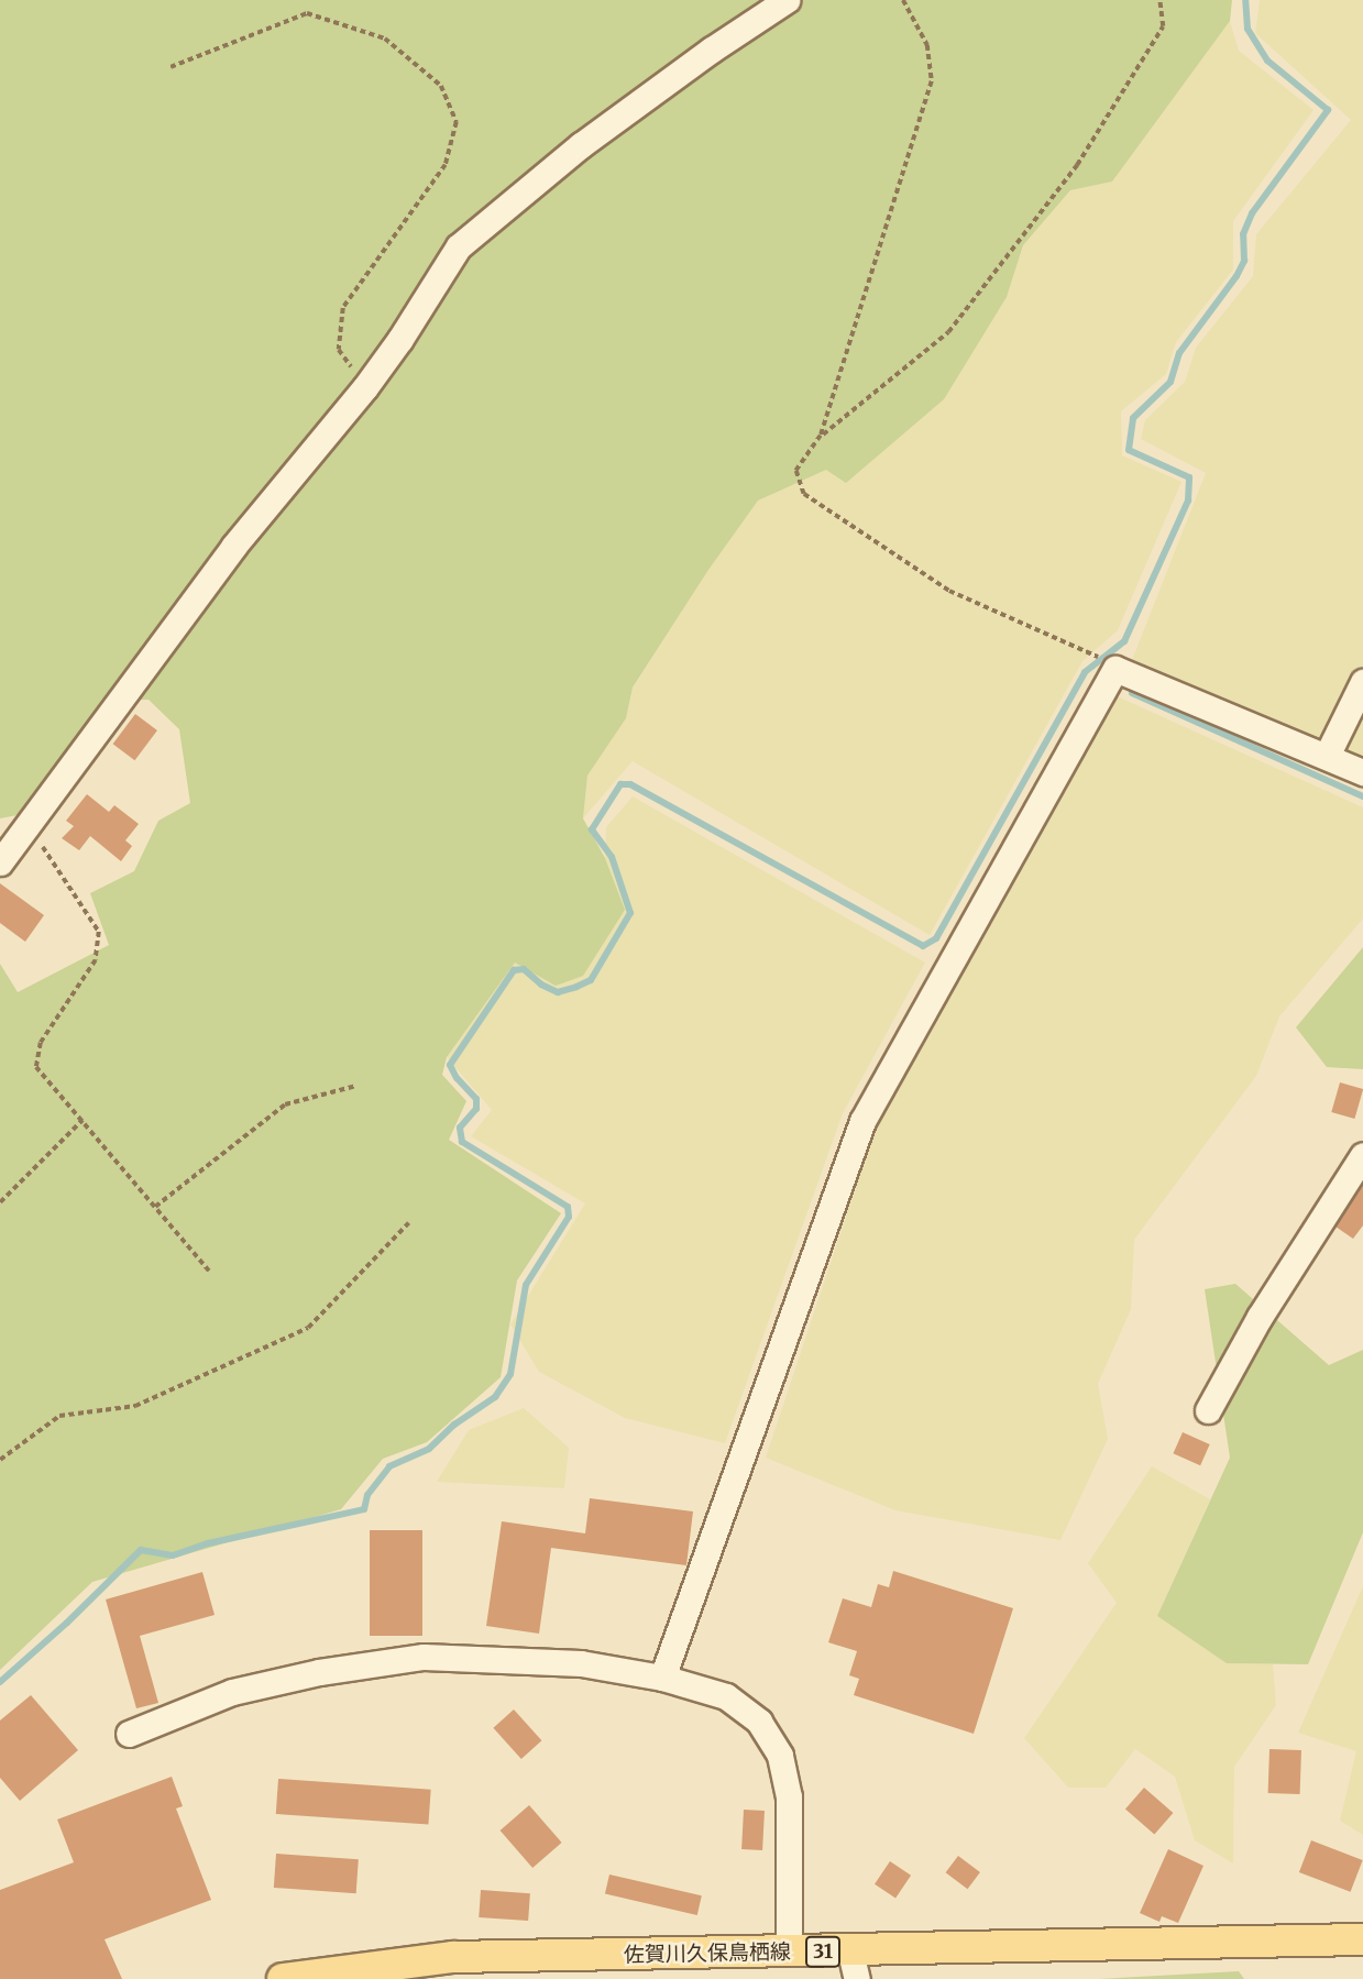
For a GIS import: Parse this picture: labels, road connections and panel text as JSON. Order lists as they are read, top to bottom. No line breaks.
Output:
{"streets":{"main road":["31","佐賀川久保鳥栖線"]}}
